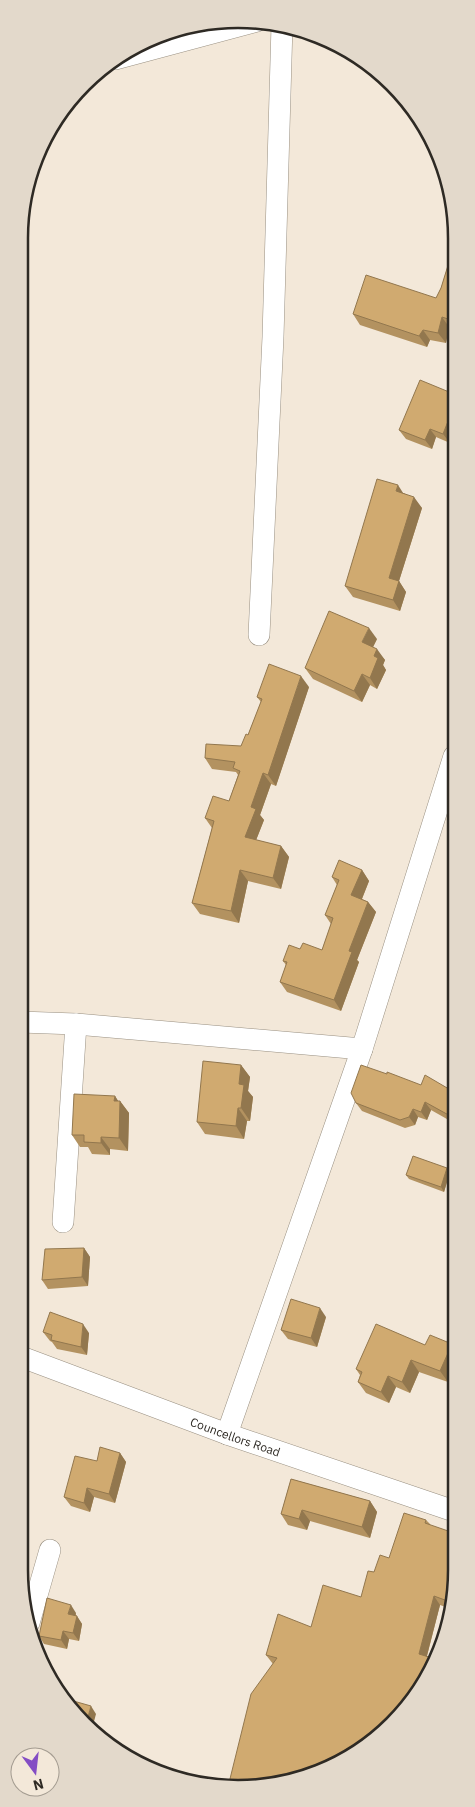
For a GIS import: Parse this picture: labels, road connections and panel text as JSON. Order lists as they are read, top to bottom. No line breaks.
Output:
{"streets":{"street":["Councellors Road"]},"north":"bottom"}
